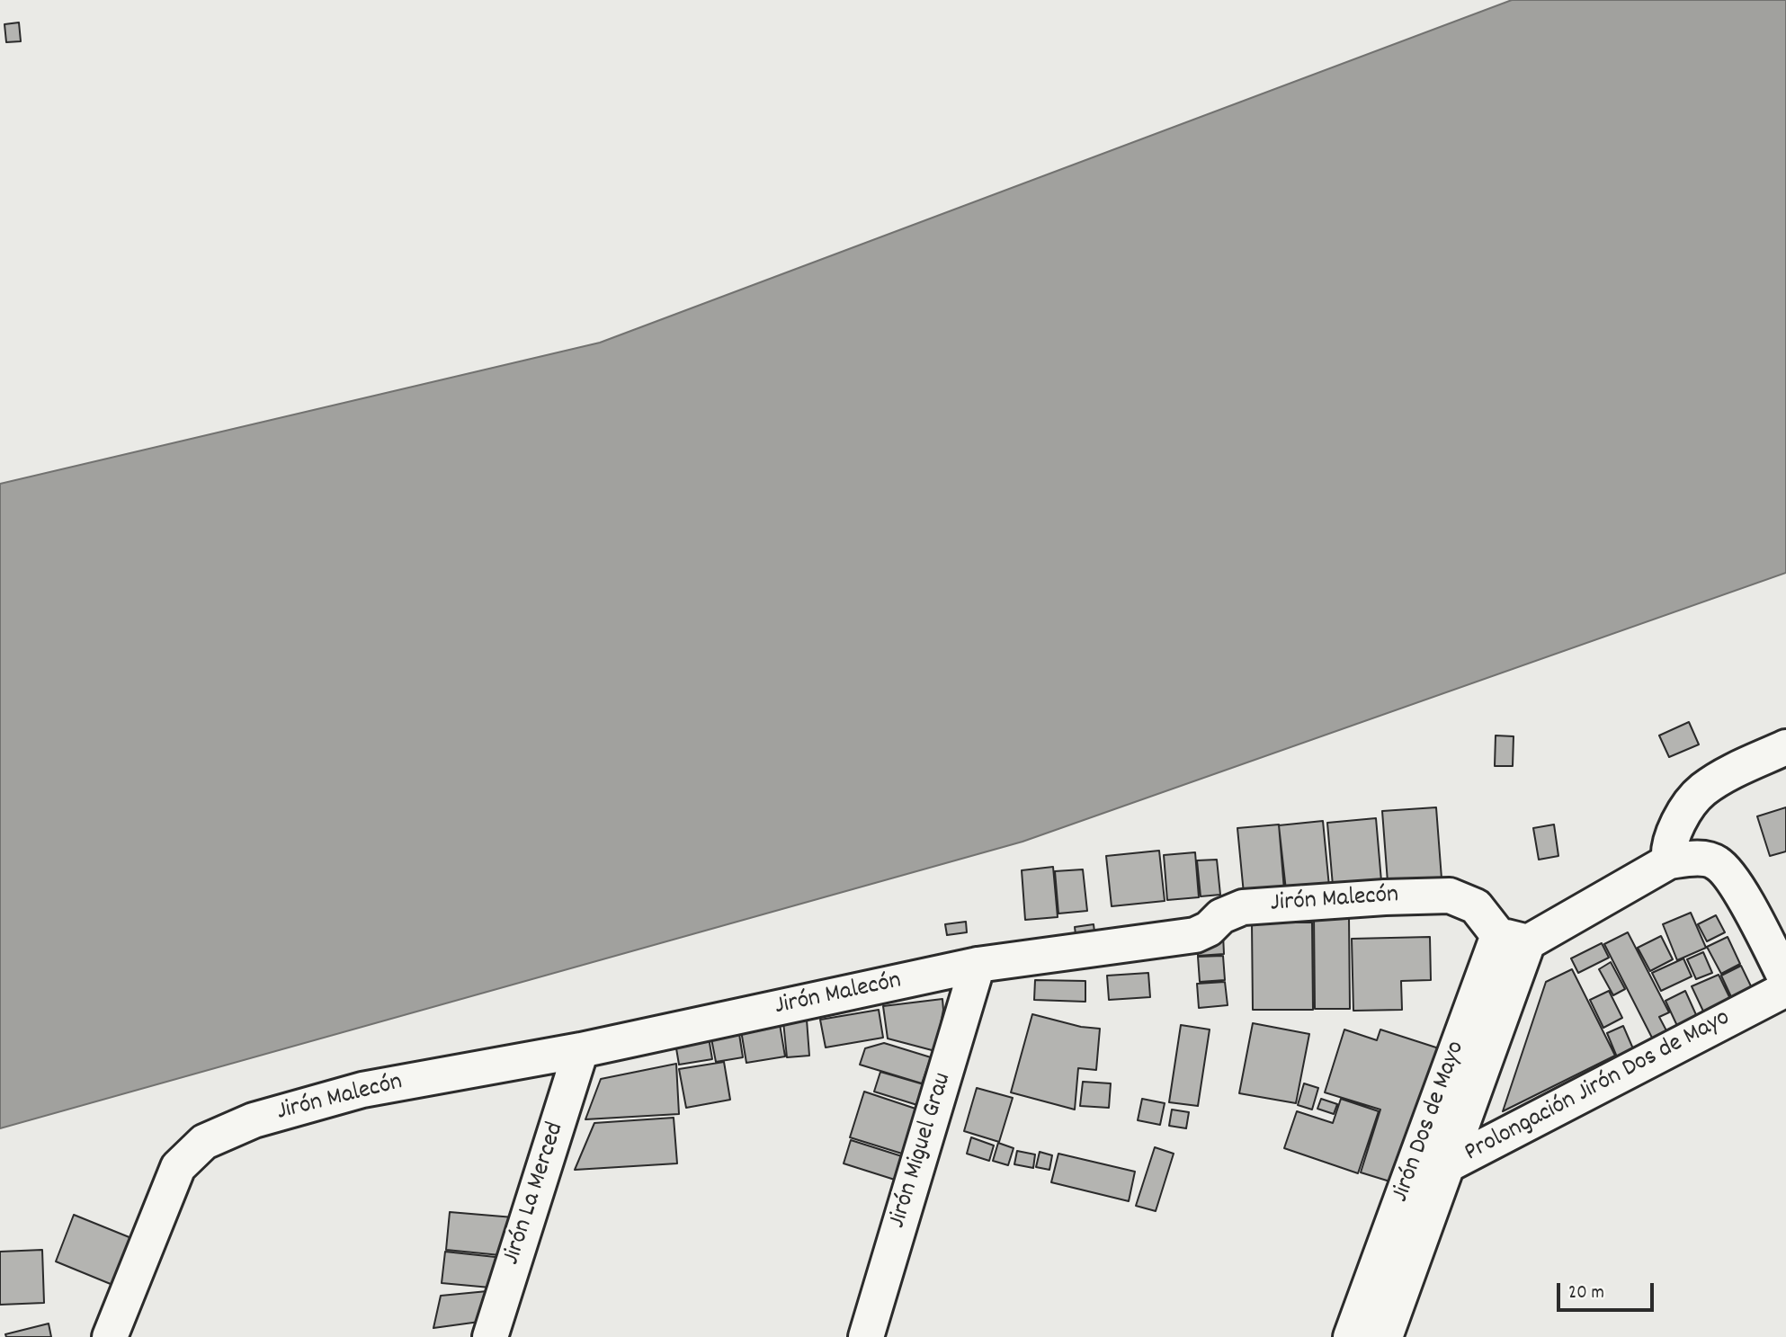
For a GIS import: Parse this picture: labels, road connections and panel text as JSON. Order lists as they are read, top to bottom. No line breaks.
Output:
{"streets":{"street":["Jirón Malecón","Prolongación Jirón Dos de Mayo","Jirón Dos de Mayo","Jirón Miguel Grau","Jirón La Merced"]},"crossings":[["Jirón Malecón","Jirón Dos de Mayo"],["Jirón Malecón","Jirón Miguel Grau"],["Jirón Malecón","Jirón La Merced"],["Prolongación Jirón Dos de Mayo","Jirón Dos de Mayo"]],"scale_bar":"20 m"}
